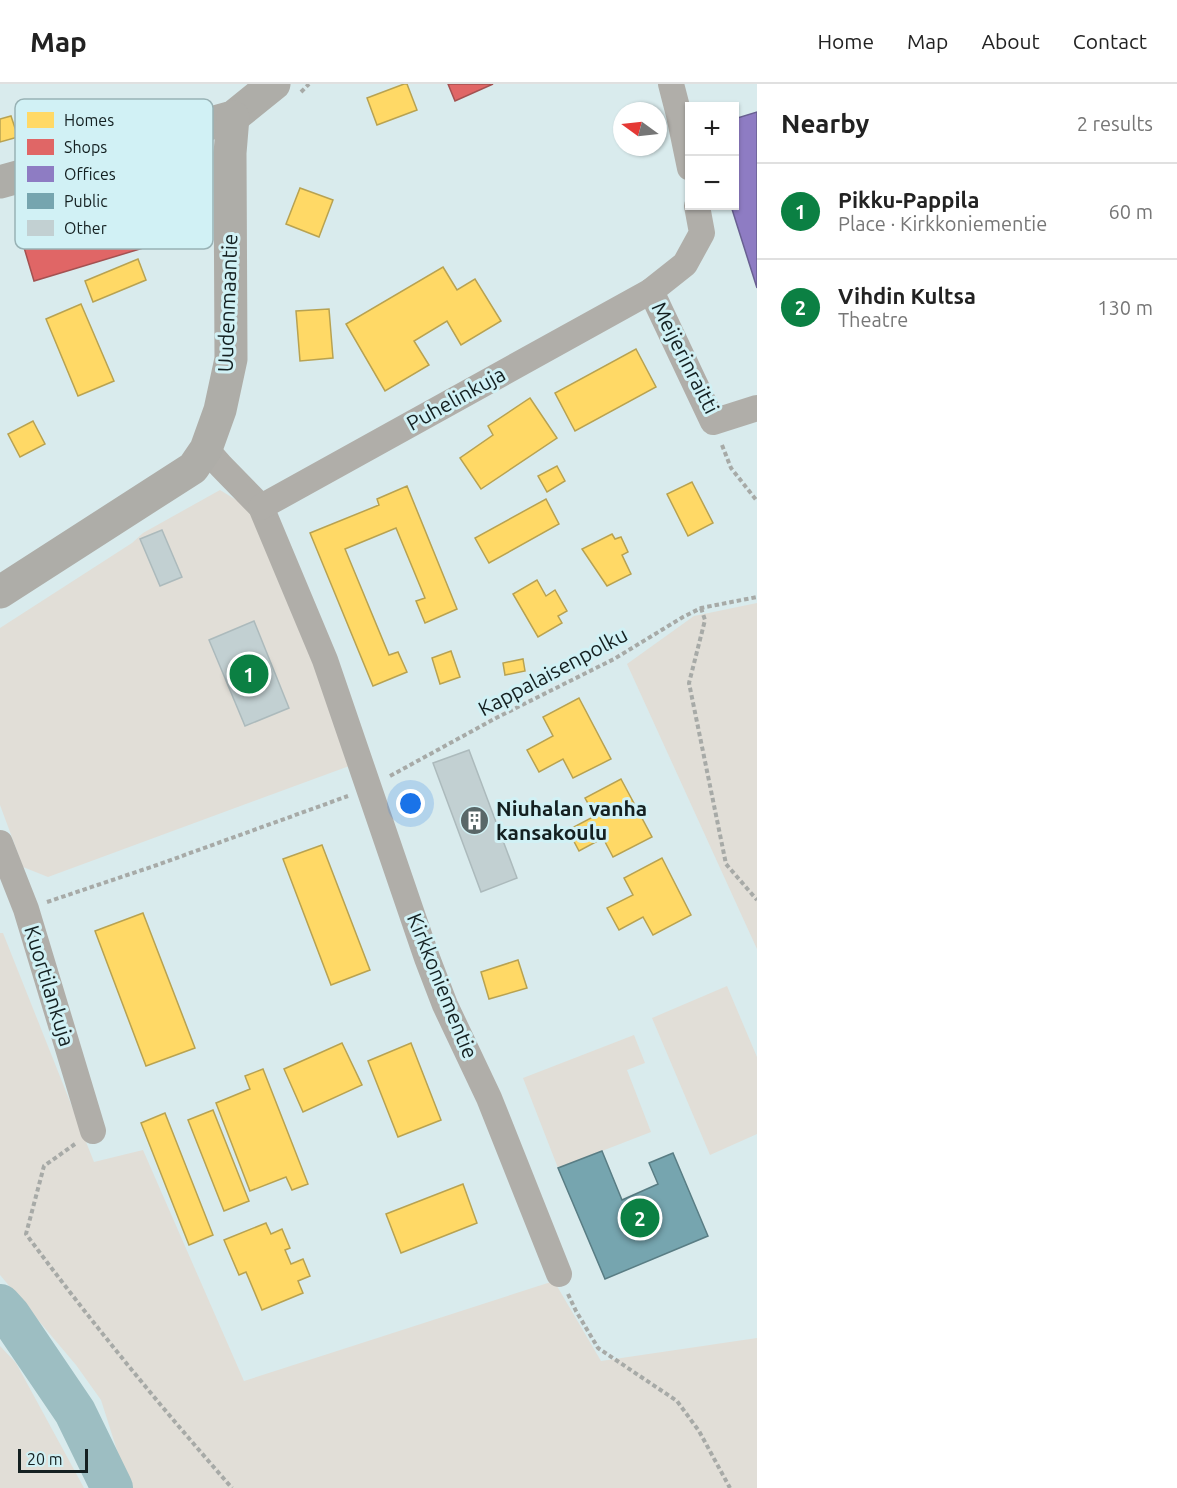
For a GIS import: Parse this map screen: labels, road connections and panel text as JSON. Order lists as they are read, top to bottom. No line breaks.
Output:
{"streets":{"street":["Uudenmaantie","Meijerinraitti","Puhelinkuja","Kuortilankuja","Kirkkoniementie"],"path":["Kappalaisenpolku"]},"crossings":[["Uudenmaantie","Kirkkoniementie"],["Meijerinraitti","Puhelinkuja"],["Puhelinkuja","Kirkkoniementie"],["Kappalaisenpolku","Kuortilankuja"],["Kappalaisenpolku","Kirkkoniementie"]],"places":{"building":["Niuhalan vanha kansakoulu"]},"legend":["Homes","Shops","Offices","Public","Other"],"scale_bar":"20 m","north":"left","page":{"header":"Map","nav":["Home","Map","About","Contact"],"heading":["Nearby","2 results"],"map_buttons":["+","−"],"list":[{"mark":"1","name":"Pikku-Pappila","note":"Place · Kirkkoniementie","value":"60 m"},{"mark":"2","name":"Vihdin Kultsa","note":"Theatre","value":"130 m"}],"pins":["1","2"],"scale":"20 m"}}
